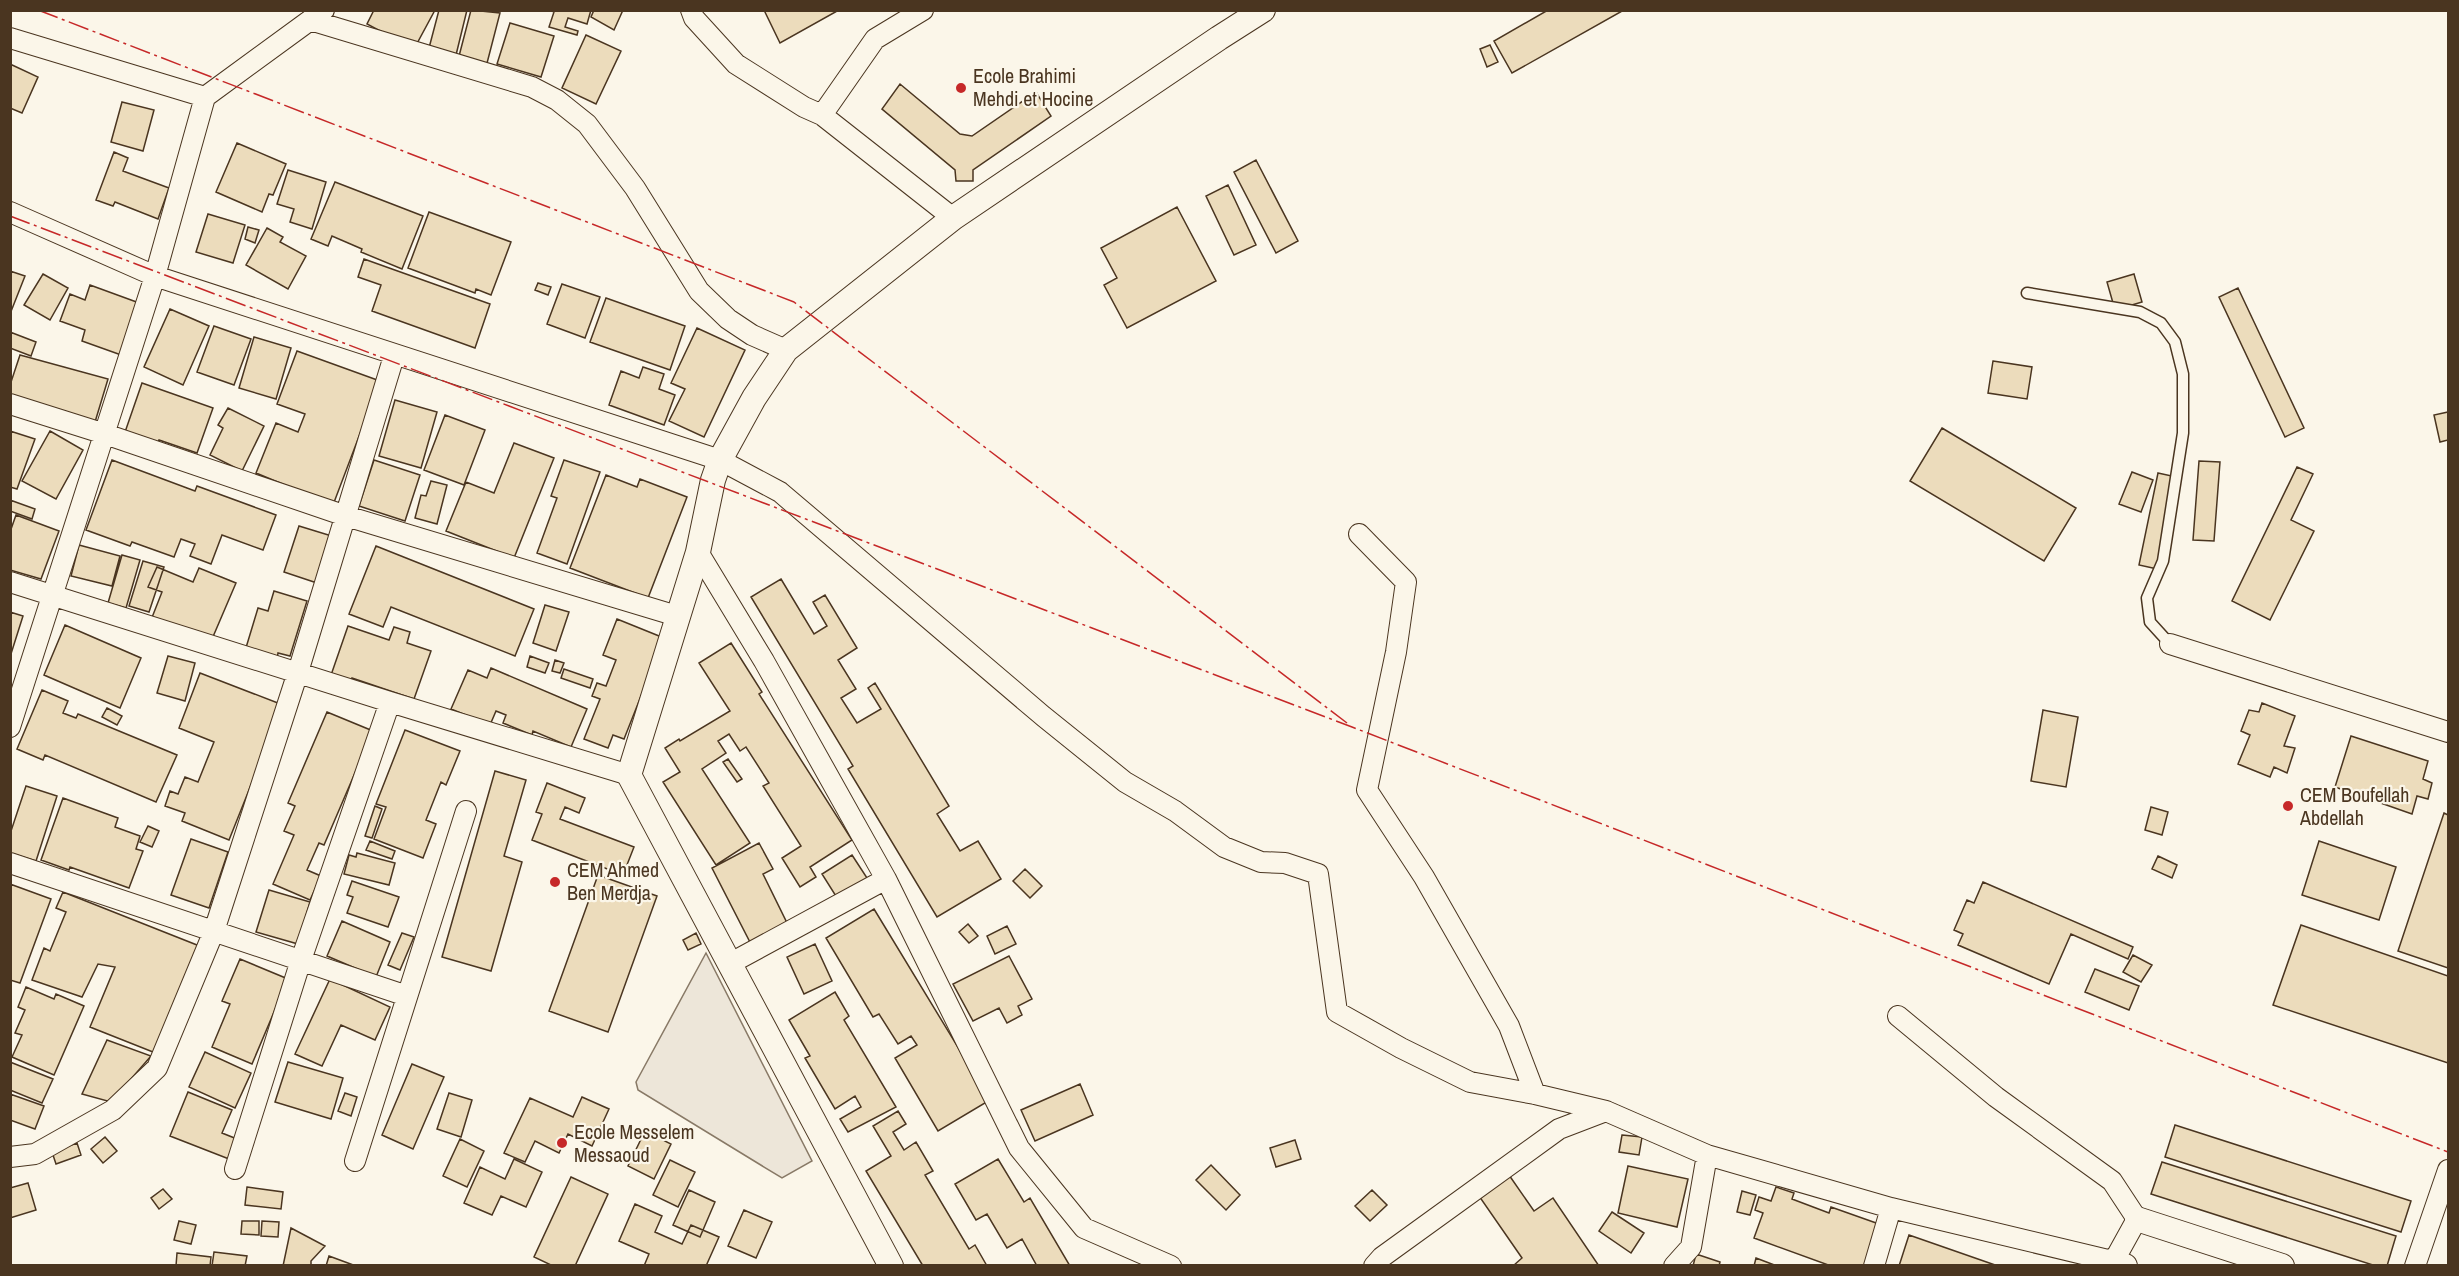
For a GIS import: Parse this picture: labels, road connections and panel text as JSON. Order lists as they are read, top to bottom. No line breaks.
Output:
{"places":["Ecole Brahimi Mehdi et Hocine","CEM Boufellah Abdellah","CEM Ahmed Ben Merdja","Ecole Messelem Messaoud"]}
